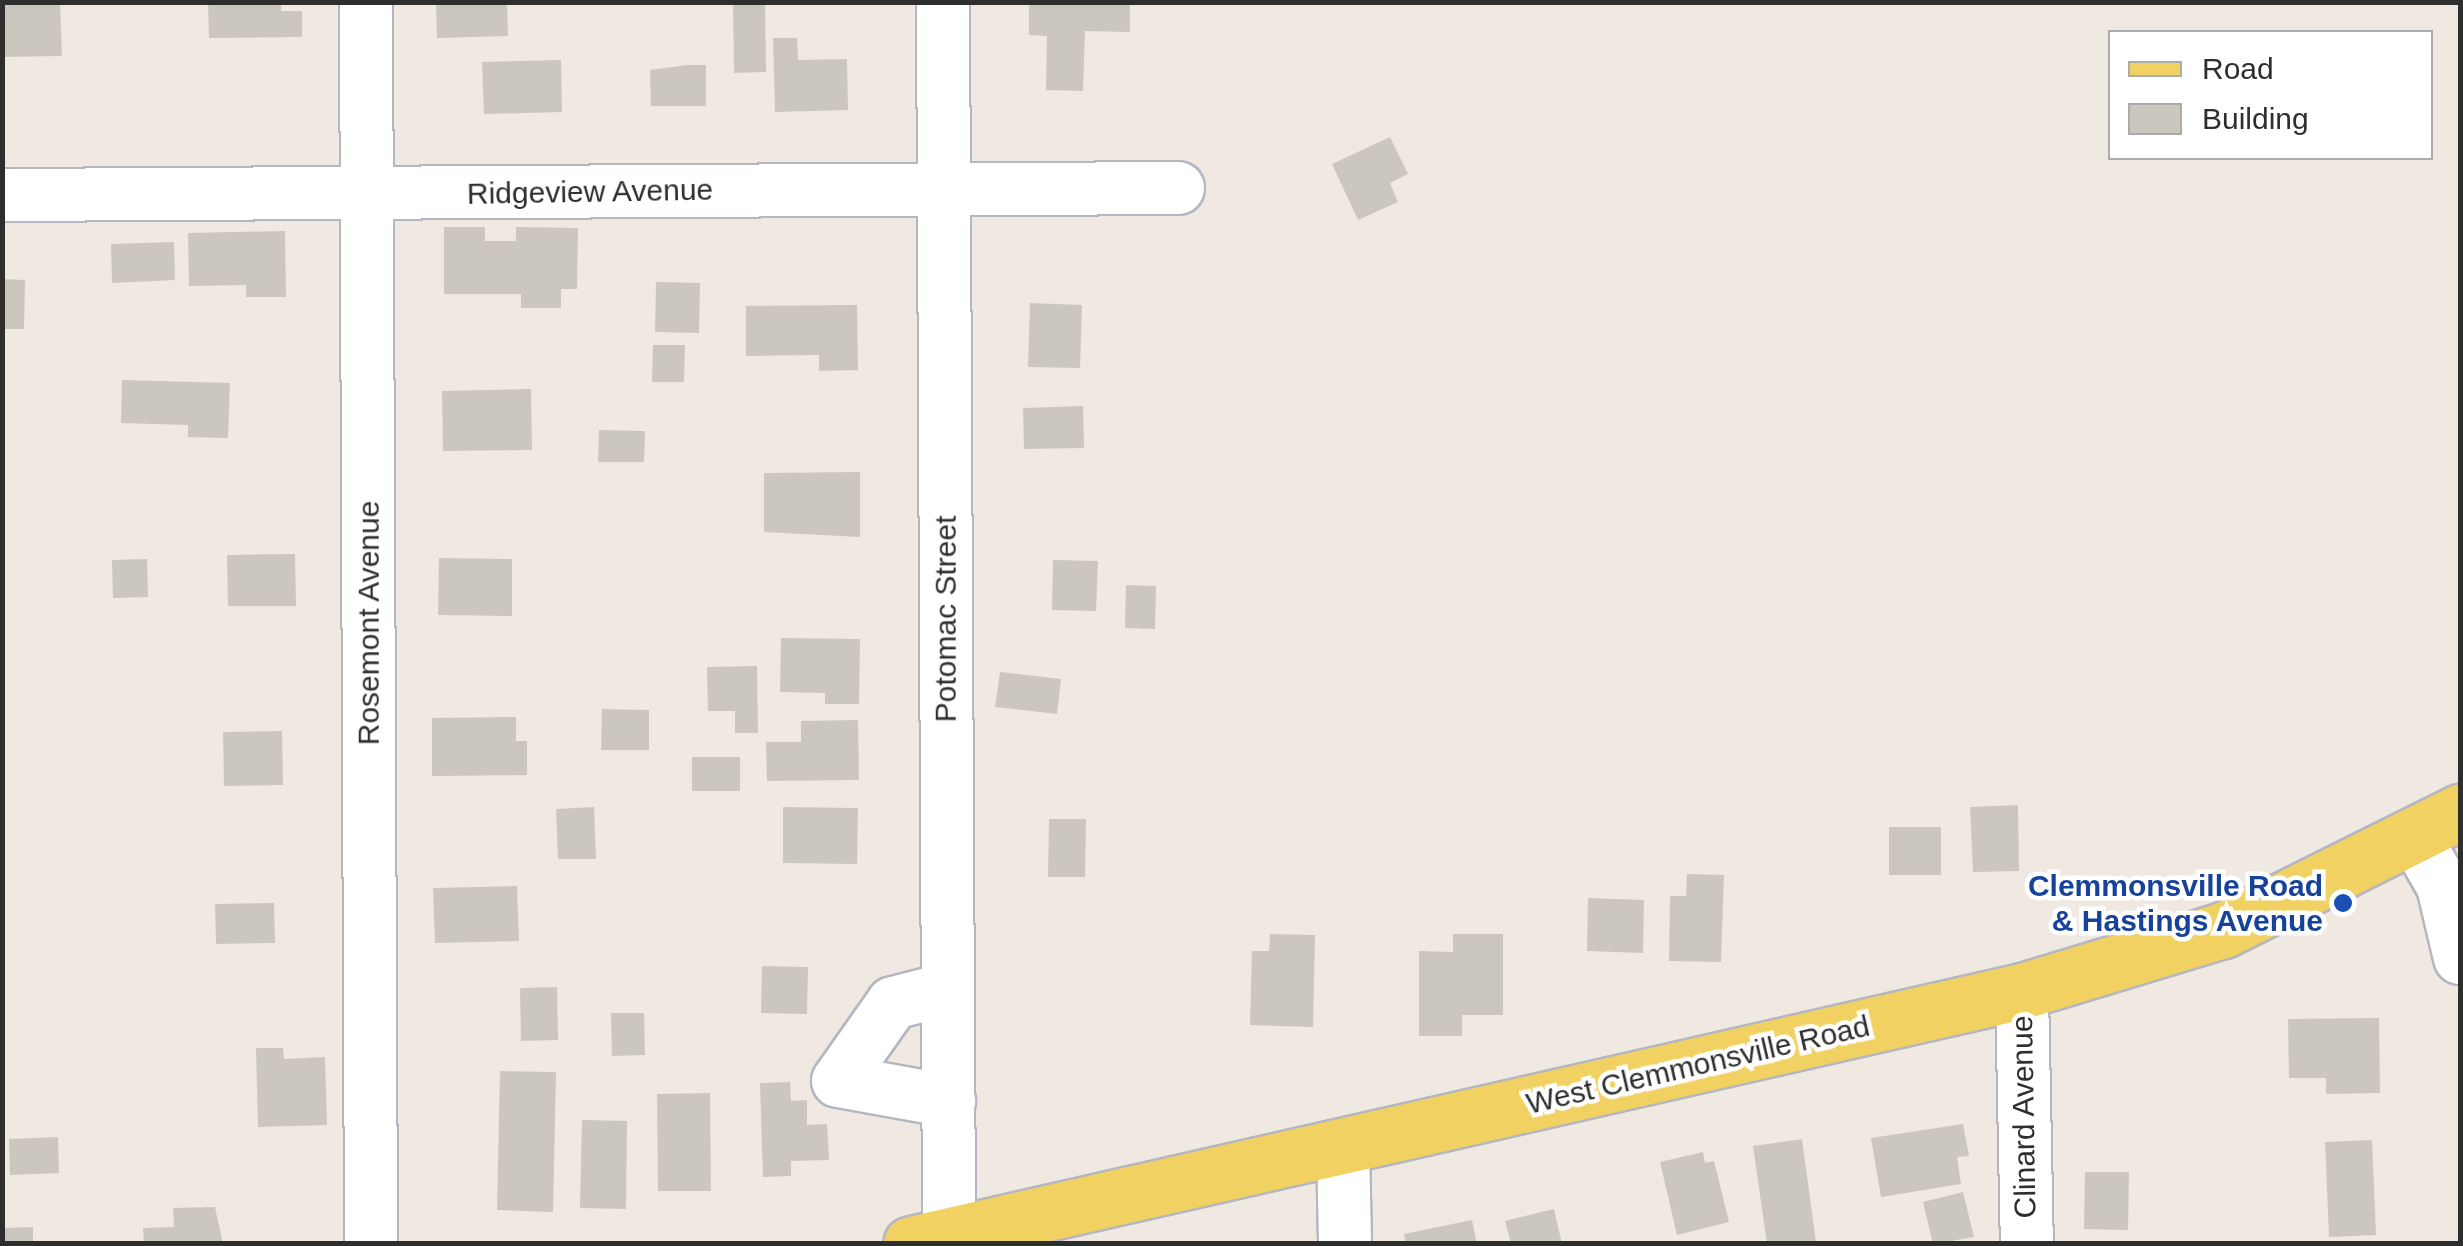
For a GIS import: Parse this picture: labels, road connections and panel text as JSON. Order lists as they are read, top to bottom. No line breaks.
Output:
{"streets":{"main road":["West Clemmonsville Road"],"street":["Ridgeview Avenue","Potomac Street","Rosemont Avenue","Clinard Avenue"]},"crossings":[["Ridgeview Avenue","Potomac Street"],["Ridgeview Avenue","Rosemont Avenue"],["Potomac Street","West Clemmonsville Road"],["West Clemmonsville Road","Clinard Avenue"]],"places":["Clemmonsville Road & Hastings Avenue"],"legend":["Road","Building"]}
